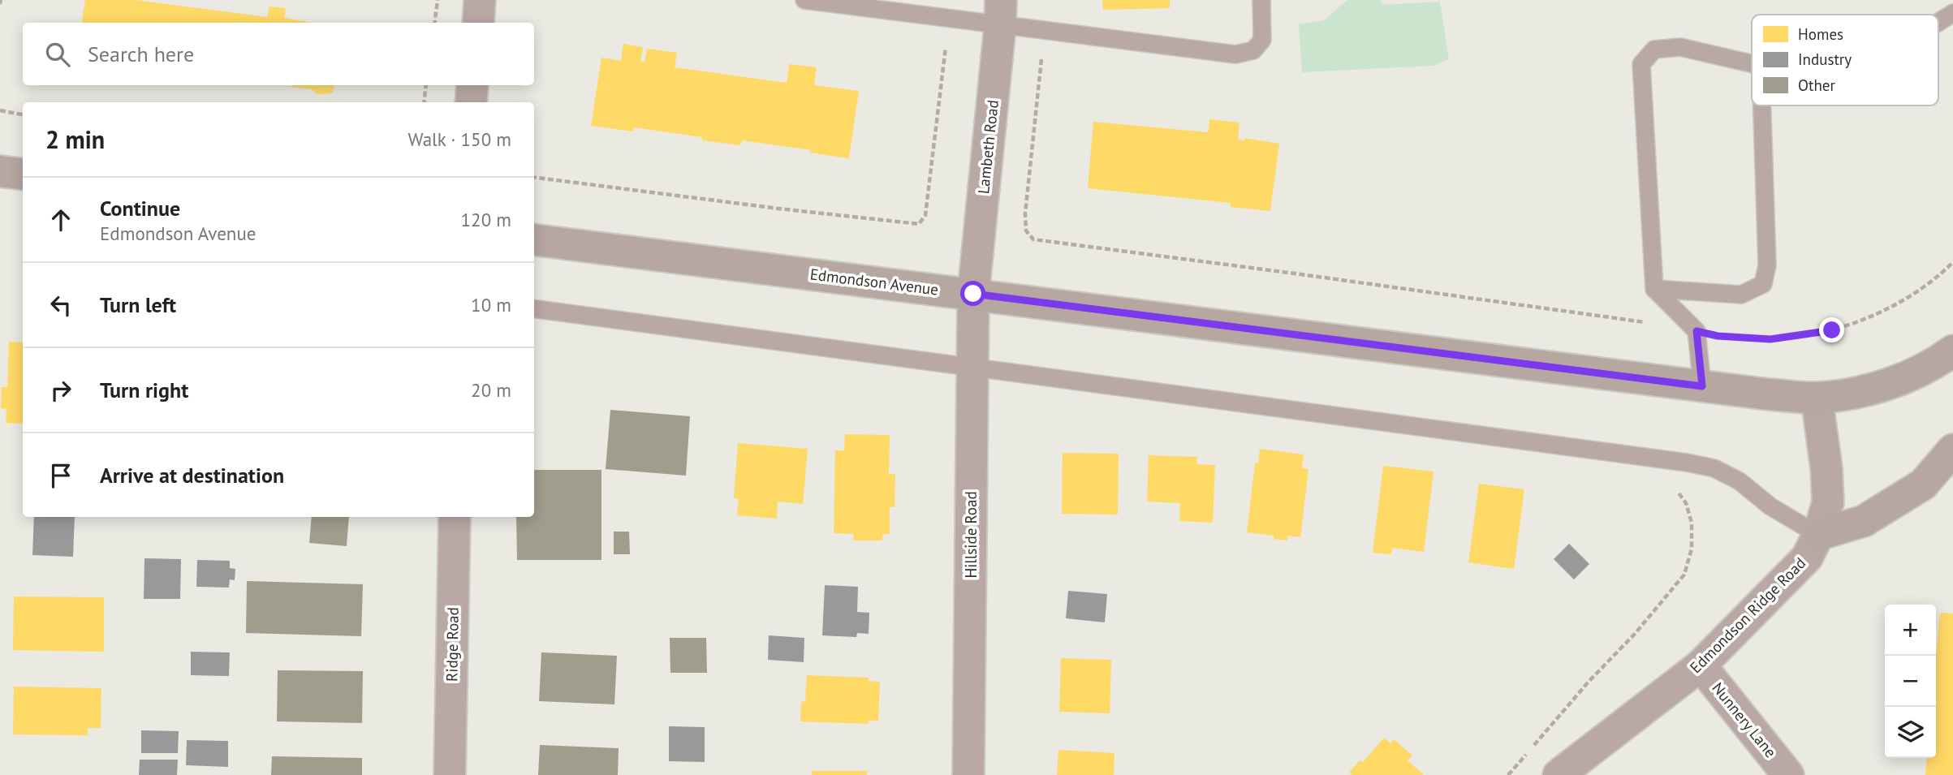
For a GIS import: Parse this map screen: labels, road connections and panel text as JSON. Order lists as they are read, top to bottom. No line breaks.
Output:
{"streets":{"main road":["Edmondson Avenue"],"street":["Lambeth Road","Hillside Road","Edmondson Ridge Road","Ridge Road","Nunnery Lane"]},"crossings":[["Lambeth Road","Edmondson Avenue"],["Lambeth Road","Hillside Road"],["Edmondson Avenue","Hillside Road"],["Edmondson Avenue","Edmondson Ridge Road"],["Edmondson Ridge Road","Nunnery Lane"]],"legend":["Homes","Industry","Other"],"page":{"search":"Search here","heading":["2 min","Walk · 150 m"],"list":[["Continue","Edmondson Avenue","120 m"],["Turn left","10 m"],["Turn right","20 m"],"Arrive at destination"],"map_buttons":["+","−"]}}
